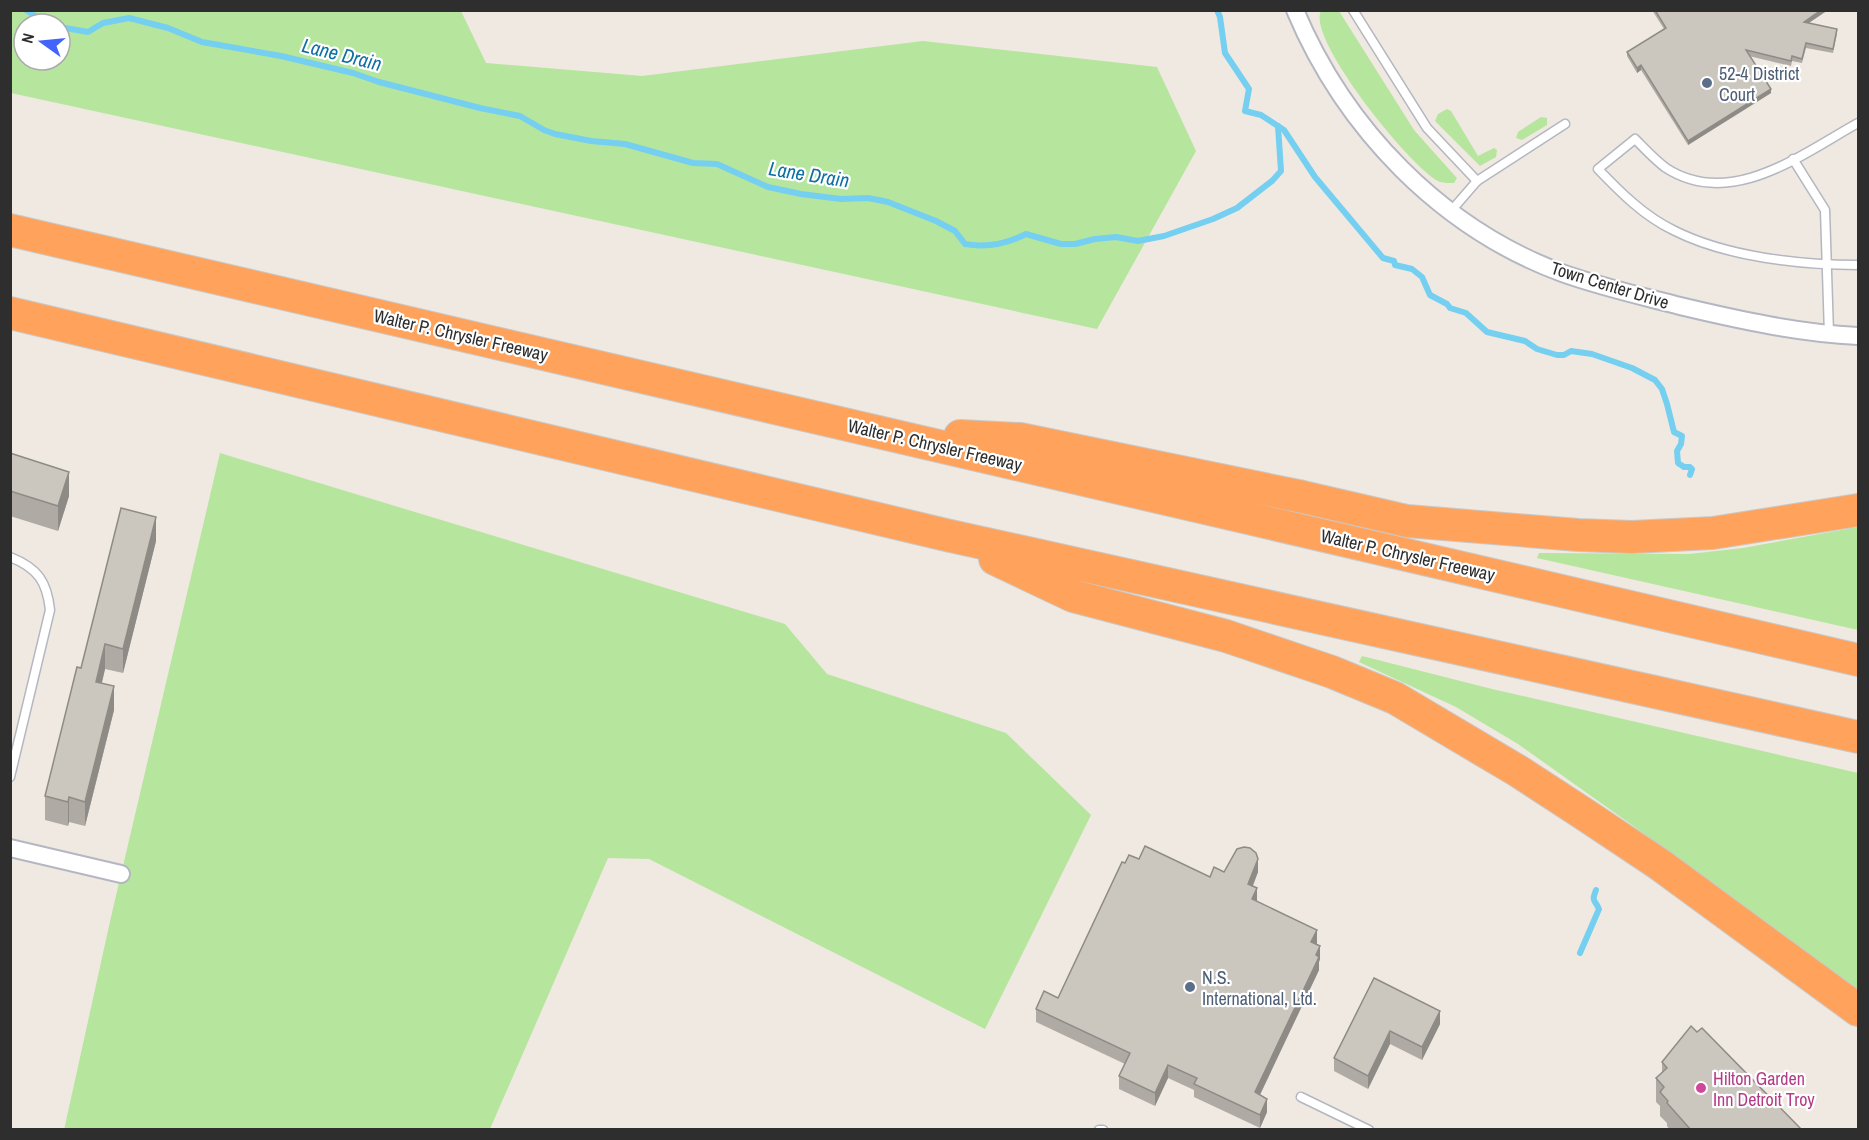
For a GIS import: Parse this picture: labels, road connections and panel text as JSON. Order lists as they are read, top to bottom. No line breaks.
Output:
{"streets":{"highway":["Walter P. Chrysler Freeway"],"street":["Town Center Drive"]},"water":["Lane Drain"],"places":["52-4 District Court","N.S. International, Ltd.","Hilton Garden Inn Detroit Troy"],"north":"left"}
